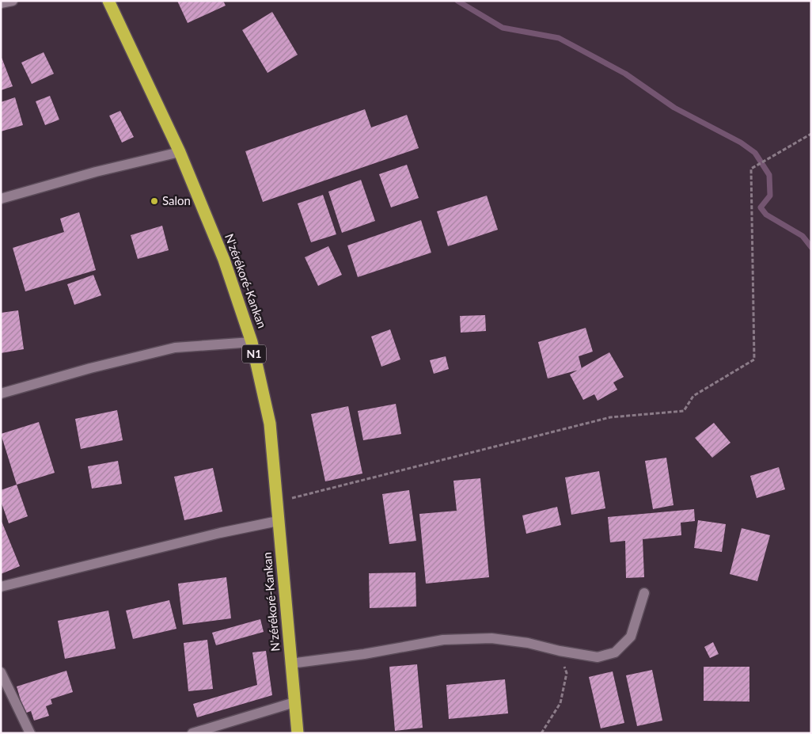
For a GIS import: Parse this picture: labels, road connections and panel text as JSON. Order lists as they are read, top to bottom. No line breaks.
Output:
{"streets":{"highway":["N'zérékoré-Kankan","N1"]},"places":["Salon"]}
